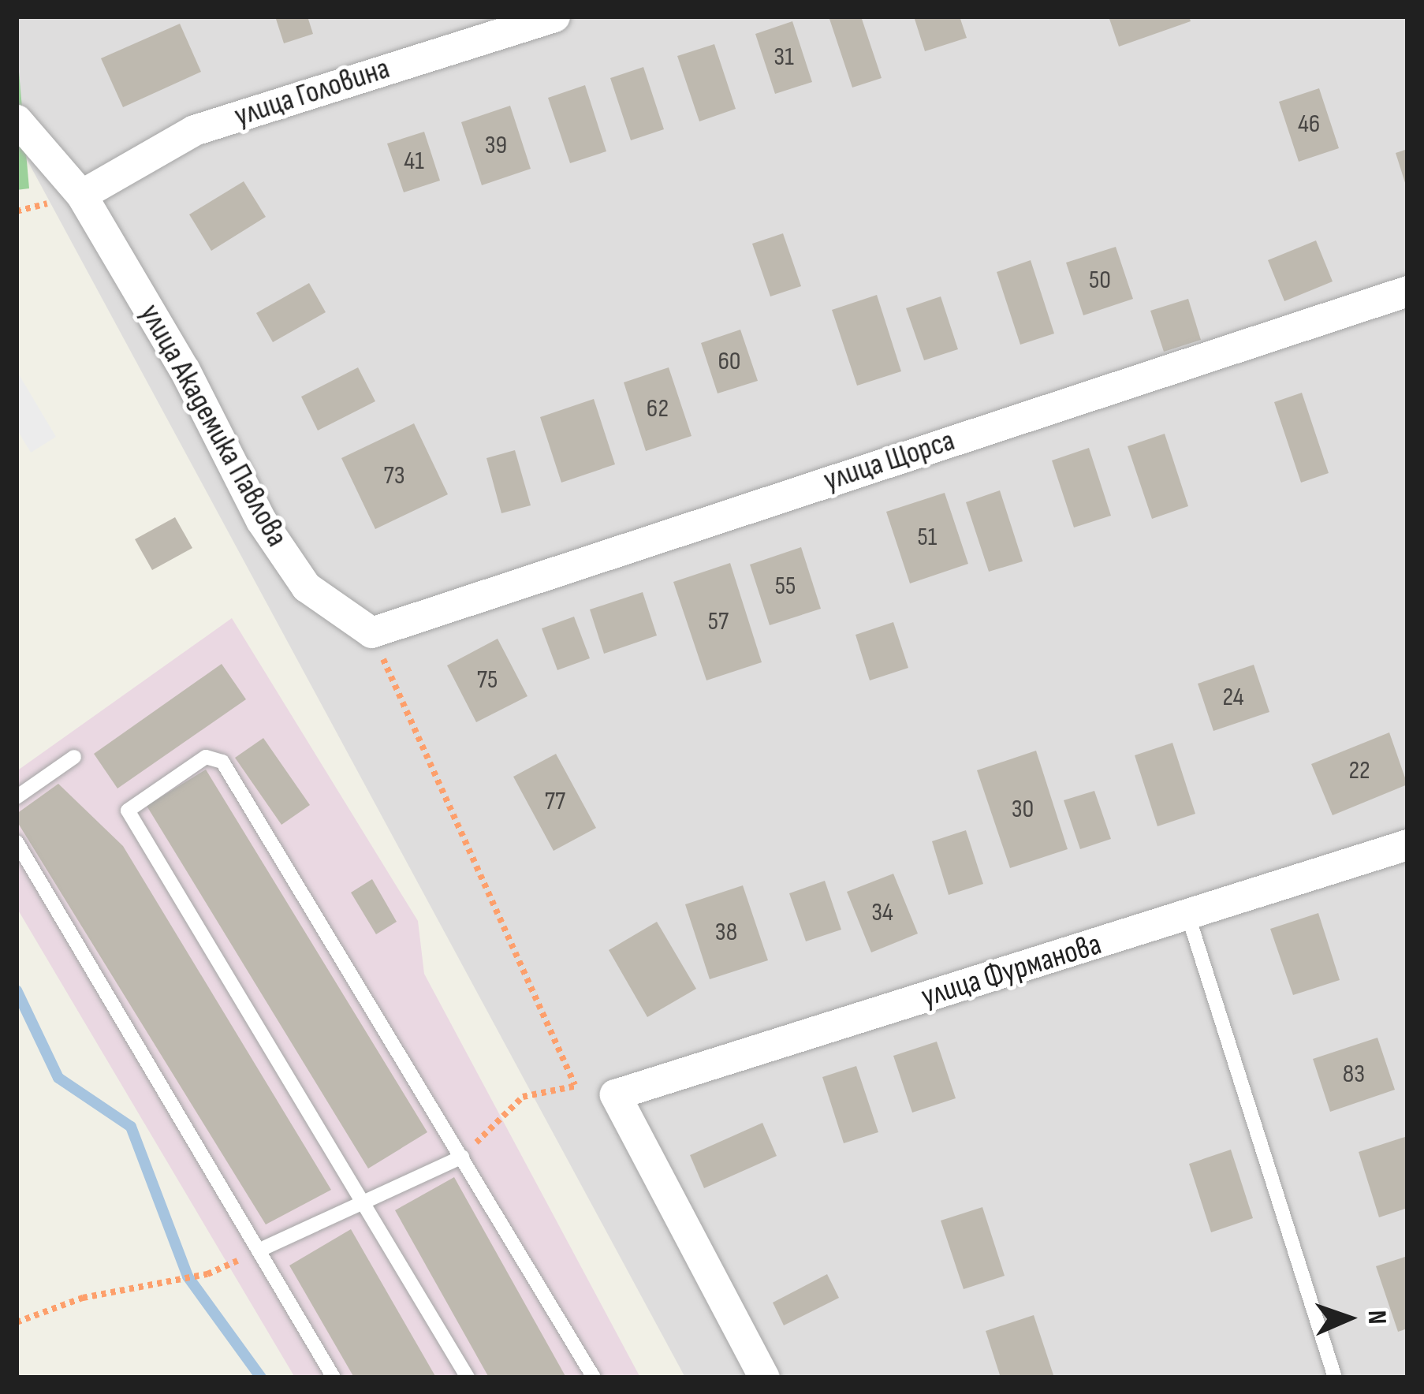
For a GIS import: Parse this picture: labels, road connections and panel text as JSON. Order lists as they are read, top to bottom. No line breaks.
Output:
{"streets":{"street":["улица Головина","улица Академика Павлова","улица Щорса","улица Фурманова"]},"crossings":[["улица Головина","улица Академика Павлова"],["улица Академика Павлова","улица Щорса"]],"house_numbers":["31","46","39","41","50","60","62","73","51","55","57","75","24","22","77","30","34","38","83"],"north":"right"}
